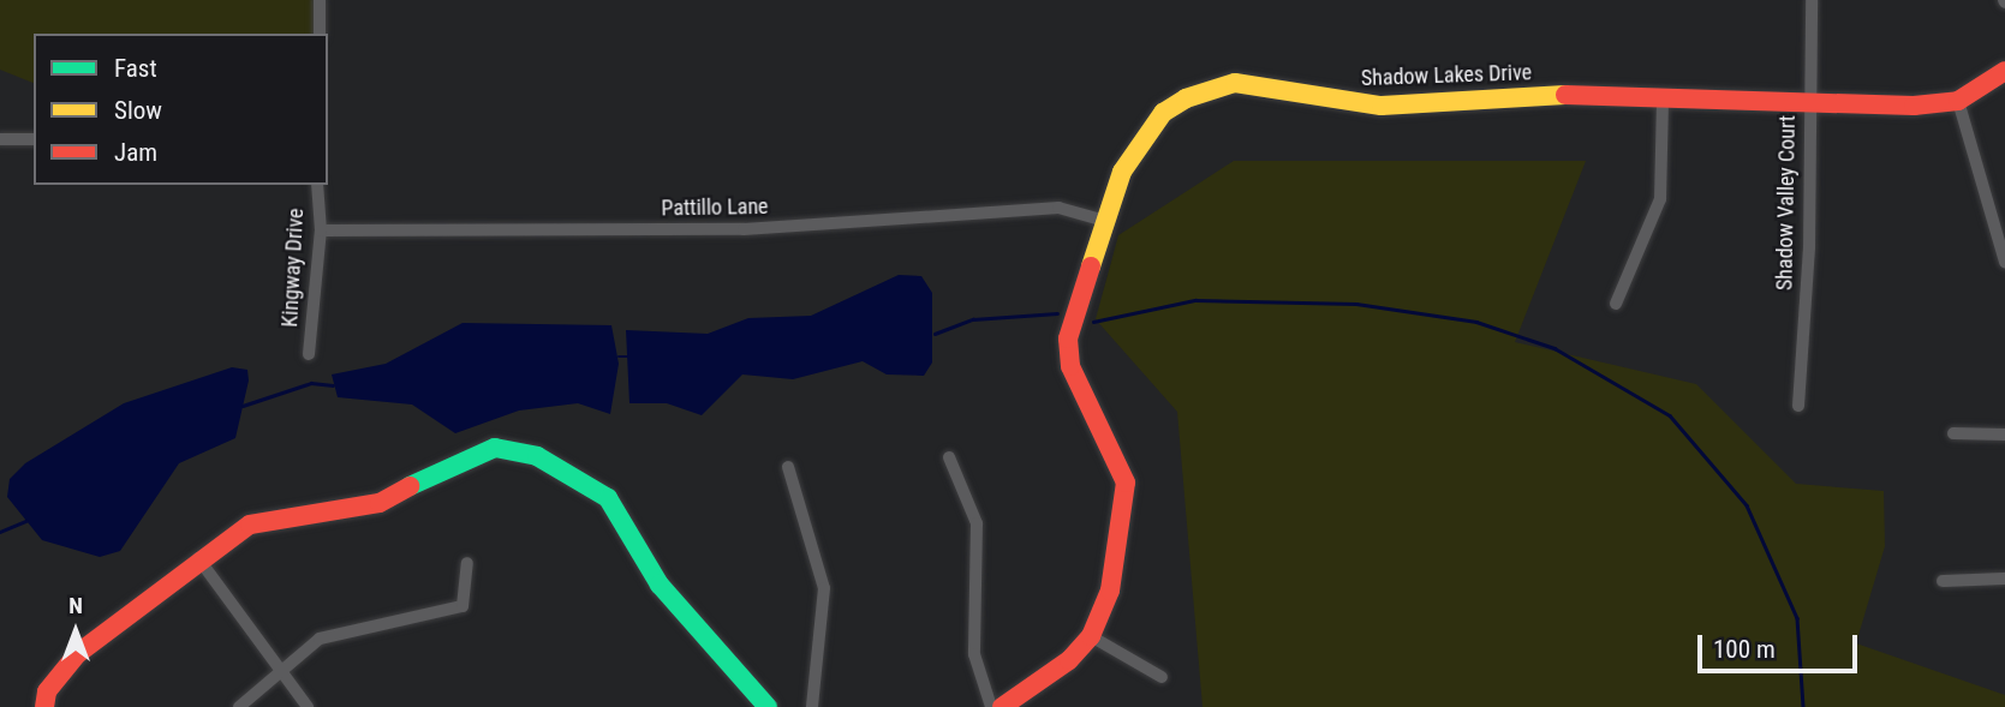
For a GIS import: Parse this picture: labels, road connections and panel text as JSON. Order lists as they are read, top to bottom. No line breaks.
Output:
{"streets":{"street":["Shadow Lakes Drive","Shadow Valley Court","Pattillo Lane","Kingway Drive"]},"crossings":[["Shadow Lakes Drive","Shadow Valley Court"],["Shadow Lakes Drive","Pattillo Lane"],["Pattillo Lane","Kingway Drive"]],"legend":["Fast","Slow","Jam"],"scale_bar":"100 m","north":"top"}
